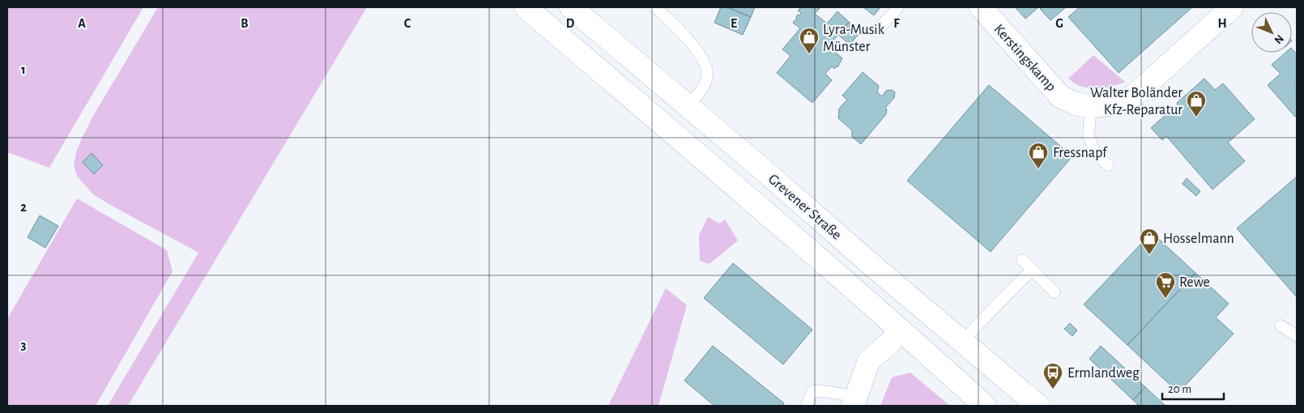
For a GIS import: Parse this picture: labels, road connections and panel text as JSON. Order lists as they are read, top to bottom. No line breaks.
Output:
{"streets":{"main road":["Kerstingskamp","Grevener Straße"]},"places":{"shop":["Lyra-Musik Münster","Walter Boländer Kfz-Reparatur","Fressnapf","Hosselmann"],"supermarket":["Rewe"],"bus stop":["Ermlandweg"]},"scale_bar":"20 m","north":"bottom right","grid":{"columns":["A","B","C","D","E","F","G","H"],"rows":["1","2","3"]}}
